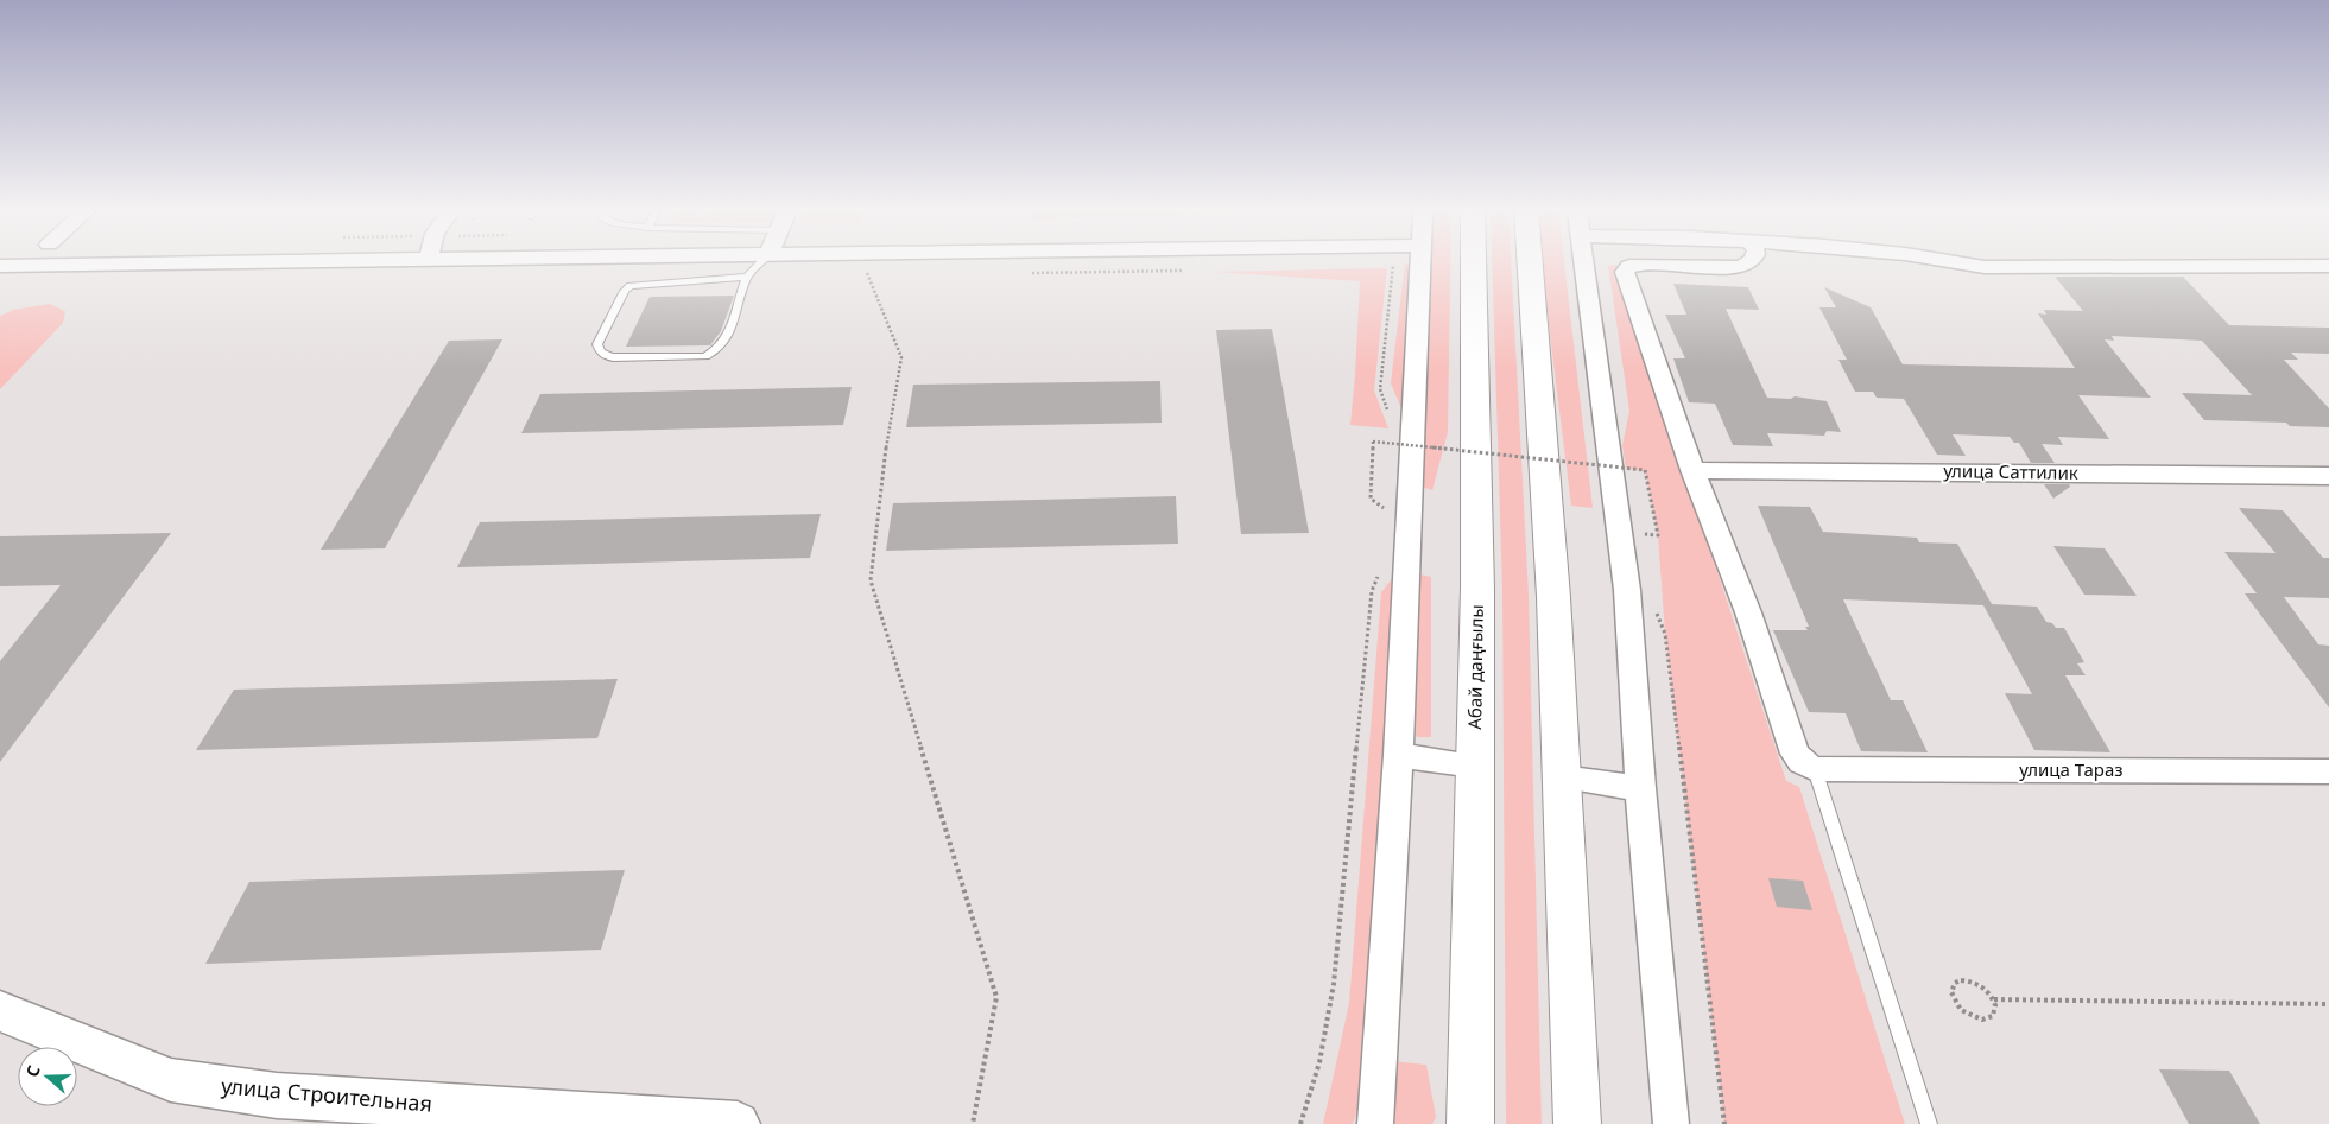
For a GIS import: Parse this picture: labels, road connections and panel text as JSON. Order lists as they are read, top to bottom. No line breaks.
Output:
{"streets":{"main road":["Абай даңғылы"],"street":["улица Саттилик","улица Тараз","улица Строительная"]},"north":"left"}
